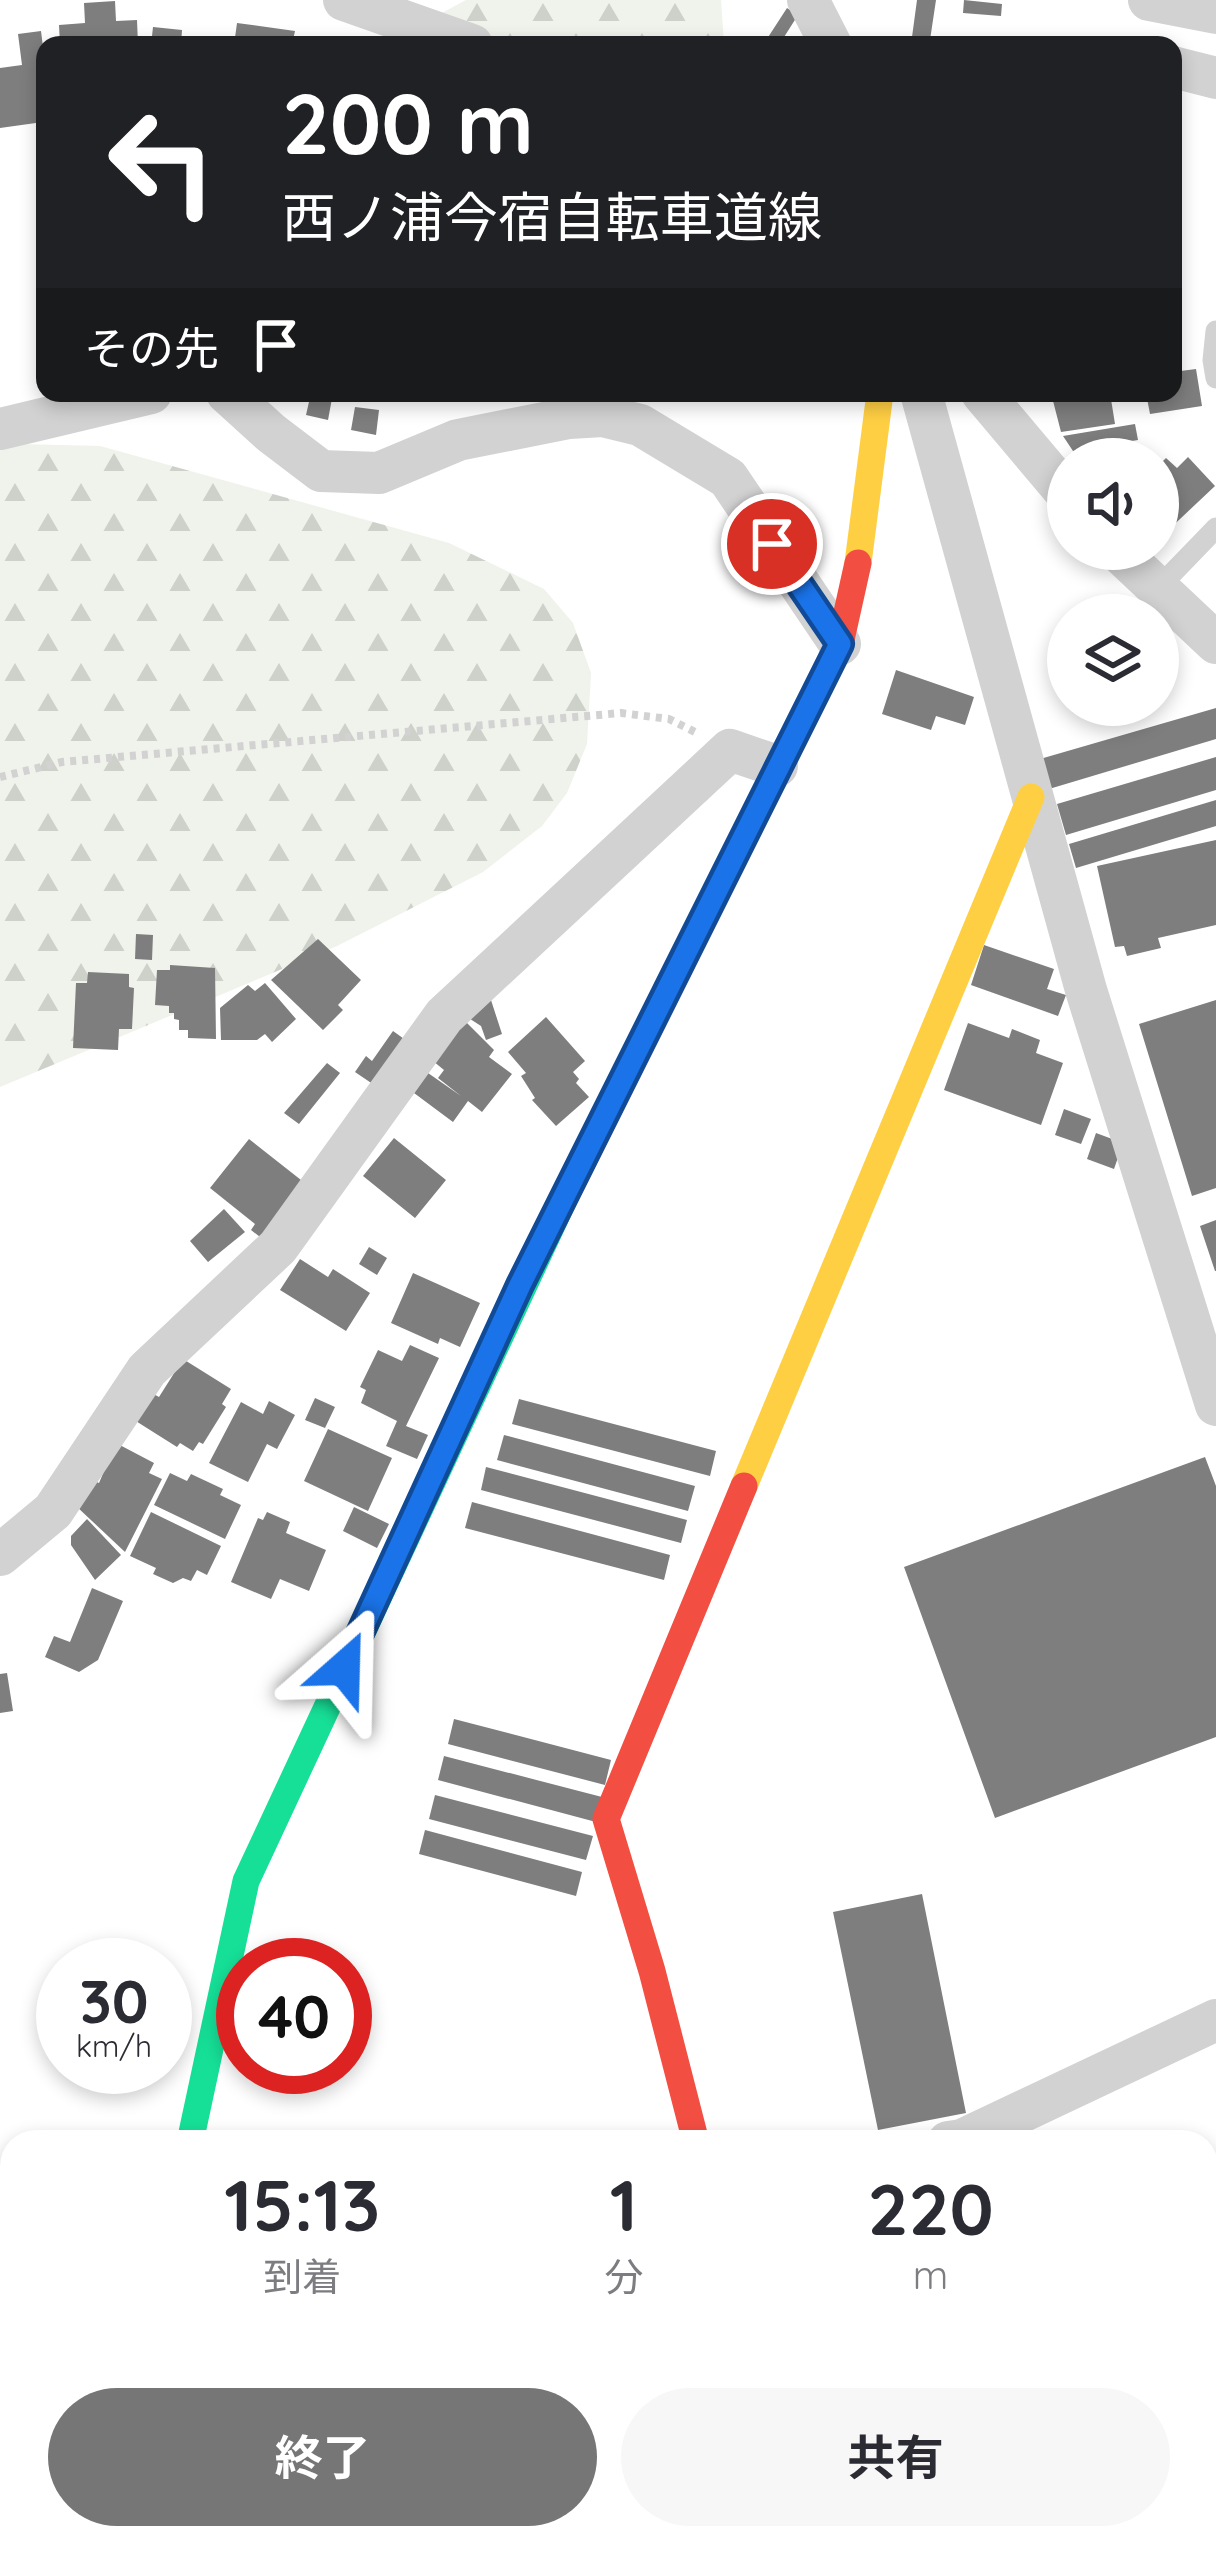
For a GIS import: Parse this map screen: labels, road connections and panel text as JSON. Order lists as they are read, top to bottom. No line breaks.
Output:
{"page":{"turn":["200 m","西ノ浦今宿自転車道線"],"then":"その先","speed":"30 km/h","limit":"40","eta":["15:13","到着","1","分","220","m"],"buttons":["終了","共有"]}}
